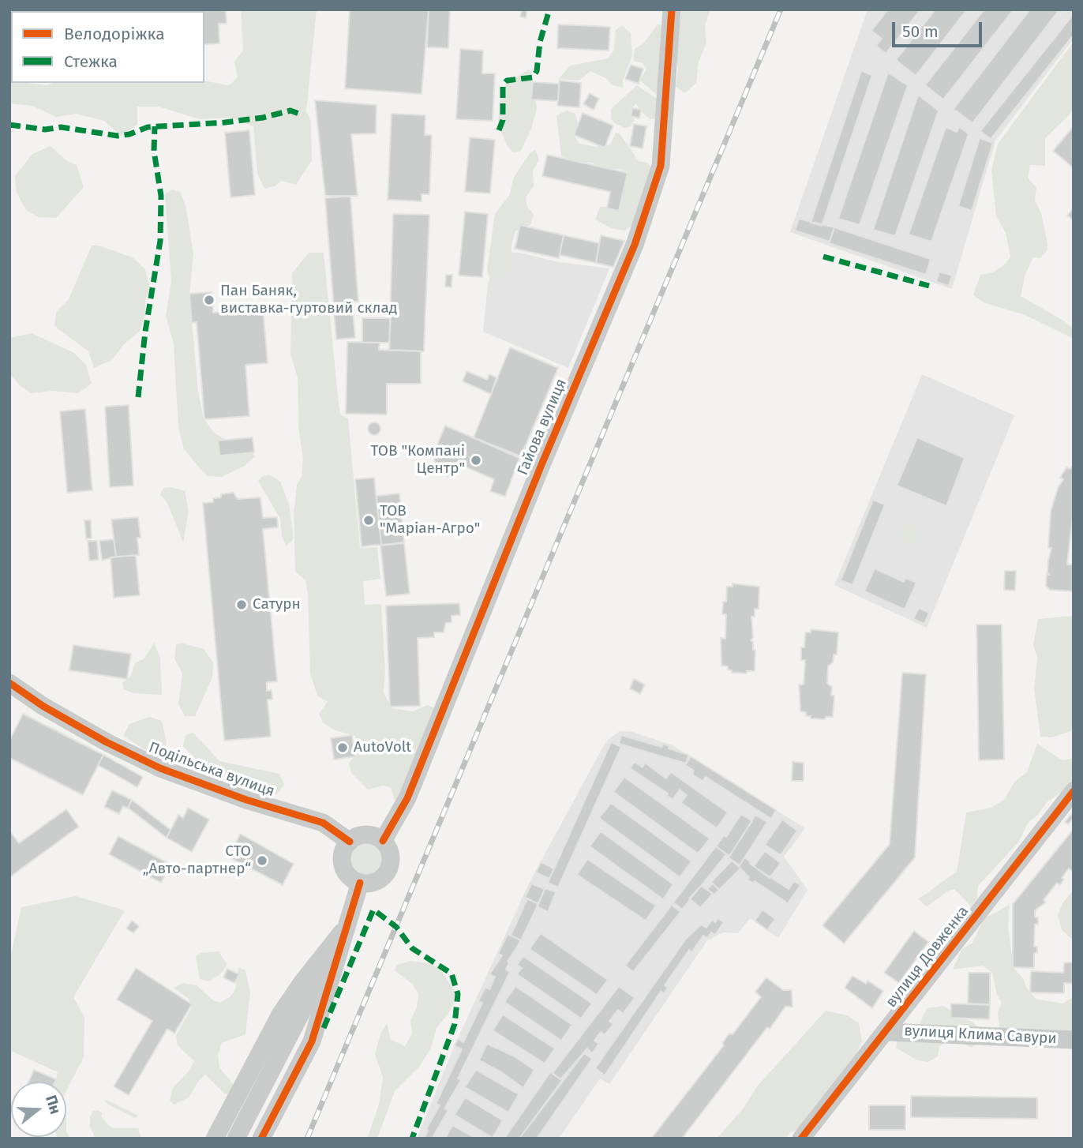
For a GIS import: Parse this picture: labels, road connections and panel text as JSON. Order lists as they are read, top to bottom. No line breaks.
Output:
{"streets":{"street":["Гайова вулиця","Подільська вулиця","вулиця Довженка","вулиця Клима Савури"]},"crossings":[["Гайова вулиця","Подільська вулиця"],["вулиця Довженка","вулиця Клима Савури"]],"places":["Пан Баняк, виставка-гуртовий склад","ТОВ \"Компані Центр\"","ТОВ \"Маріан-Агро\"","Сатурн","AutoVolt","СТО „Авто-партнер“"],"legend":["Велодоріжка","Стежка"],"scale_bar":"50 m","north":"right"}
